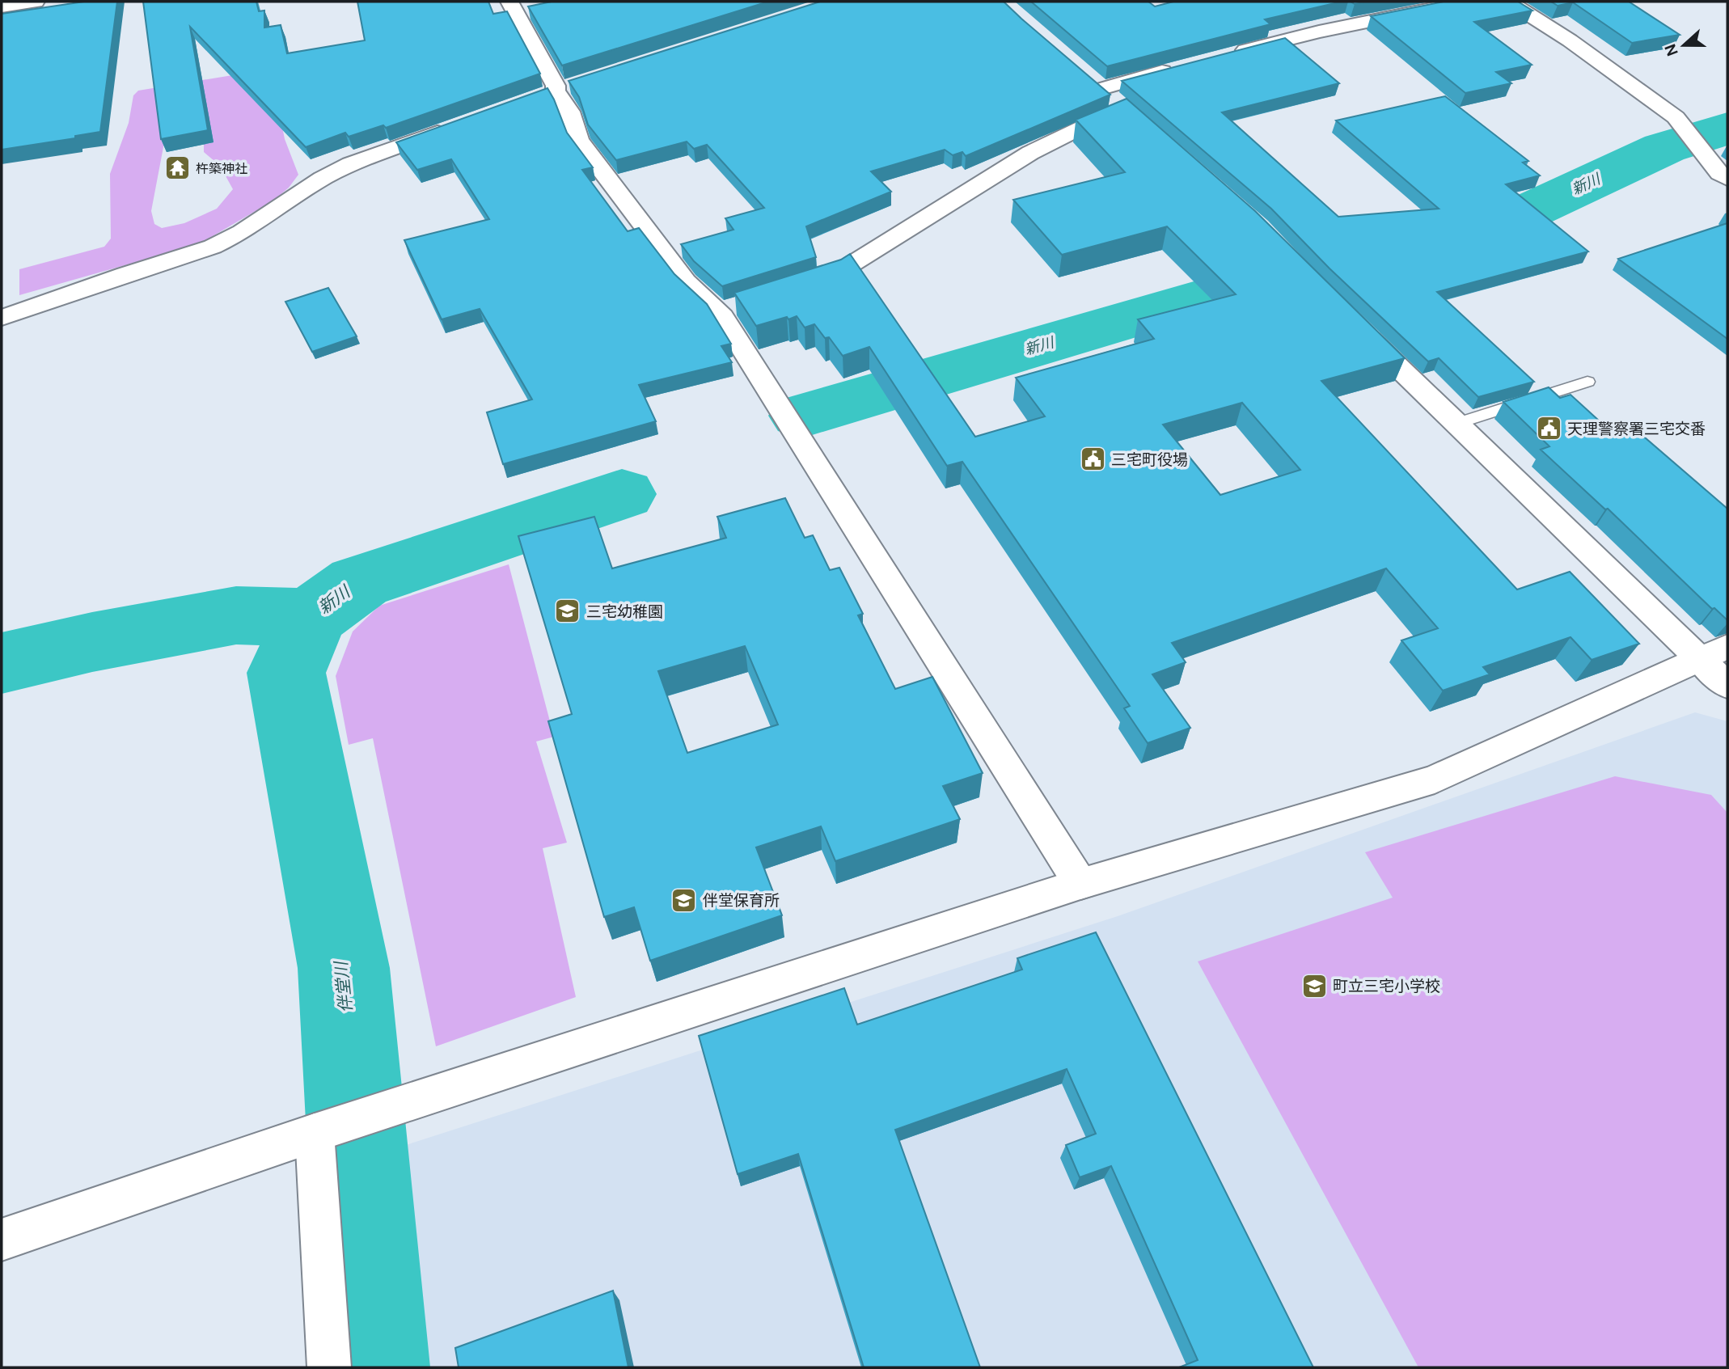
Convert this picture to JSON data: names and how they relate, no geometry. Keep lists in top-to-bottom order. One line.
{"water":["新川","伴堂川"],"places":{"temple":["杵築神社"],"public building":["天理警察署三宅交番","三宅町役場"],"school or university":["三宅幼稚園","伴堂保育所","町立三宅小学校"]},"north":"left"}
